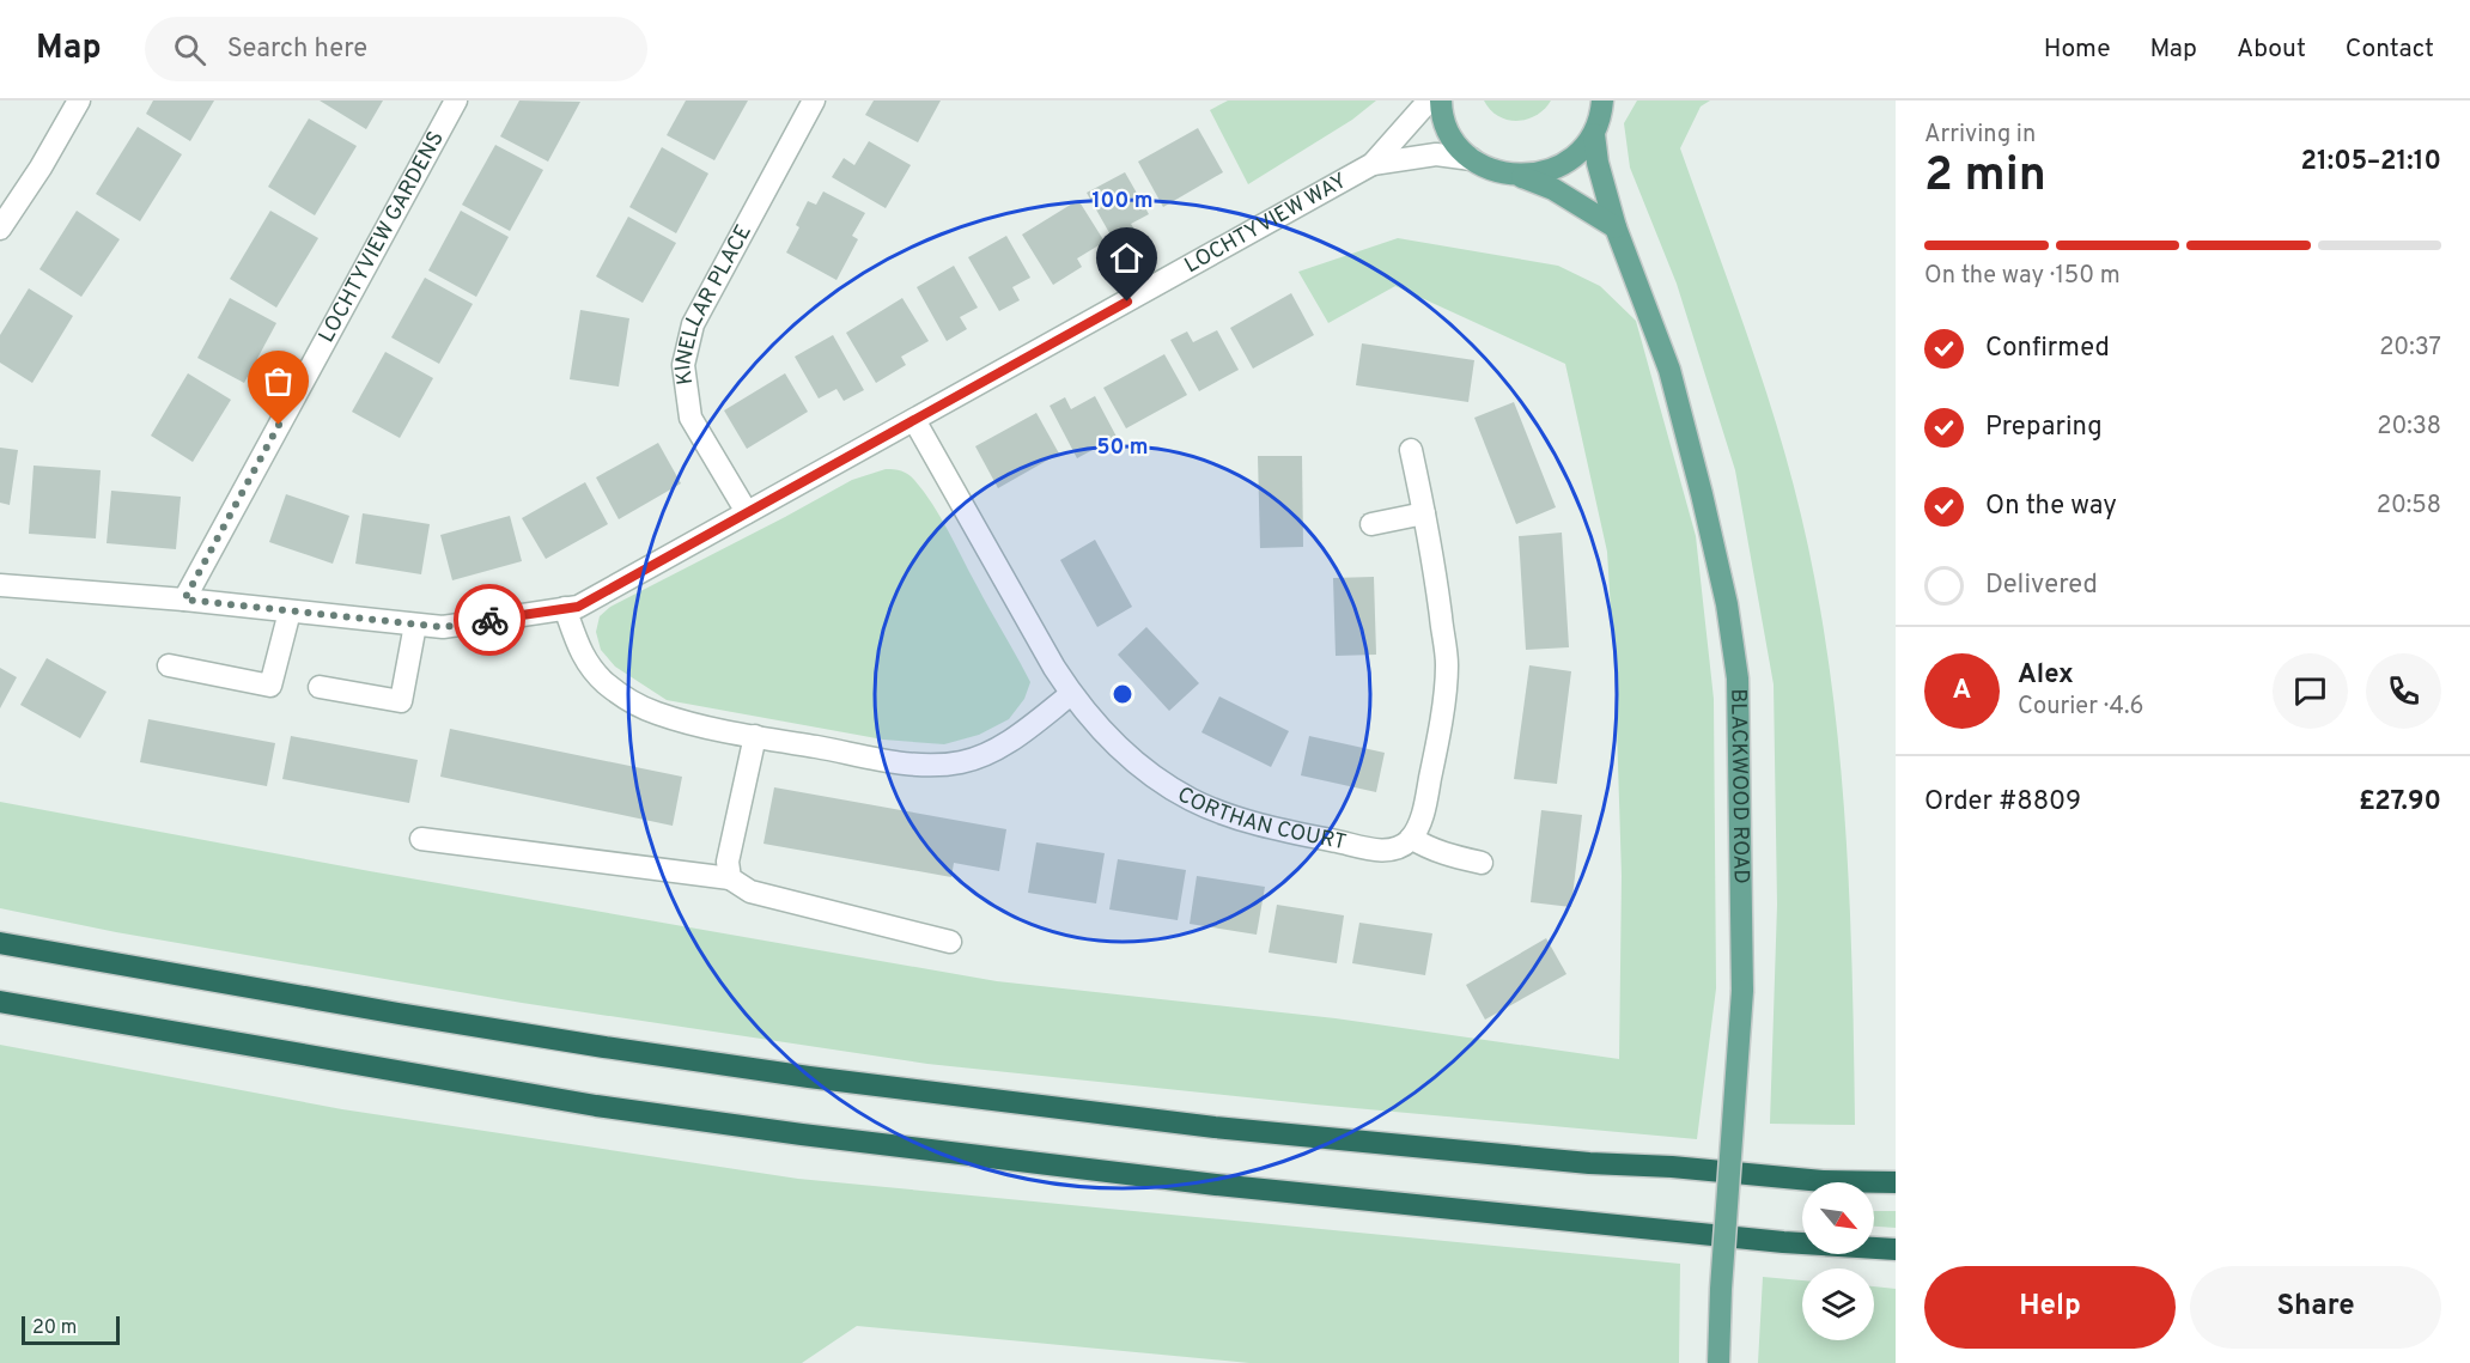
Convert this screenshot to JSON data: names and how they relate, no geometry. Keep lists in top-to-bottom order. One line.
{"streets":{"main road":["BLACKWOOD ROAD"],"street":["LOCHTYVIEW WAY","LOCHTYVIEW GARDENS","KINELLAR PLACE","CORTHAN COURT"]},"crossings":[["LOCHTYVIEW WAY","LOCHTYVIEW GARDENS"],["LOCHTYVIEW WAY","KINELLAR PLACE"],["LOCHTYVIEW WAY","CORTHAN COURT"]],"scale_bar":"20 m","north":"bottom right","page":{"header":"Map","search":"Search here","nav":["Home","Map","About","Contact"],"heading":["2 min","Arriving in","21:05–21:10"],"panel":["Alex","Courier · 4.6","Order #8809","£27.90"],"bar":"On the way · 150 m","list":[["Confirmed","20:37"],["Preparing","20:38"],["On the way","20:58"],"Delivered"],"round":"A","buttons":["Help","Share"],"scale":"20 m"},"rings":["100 m","50 m"]}
